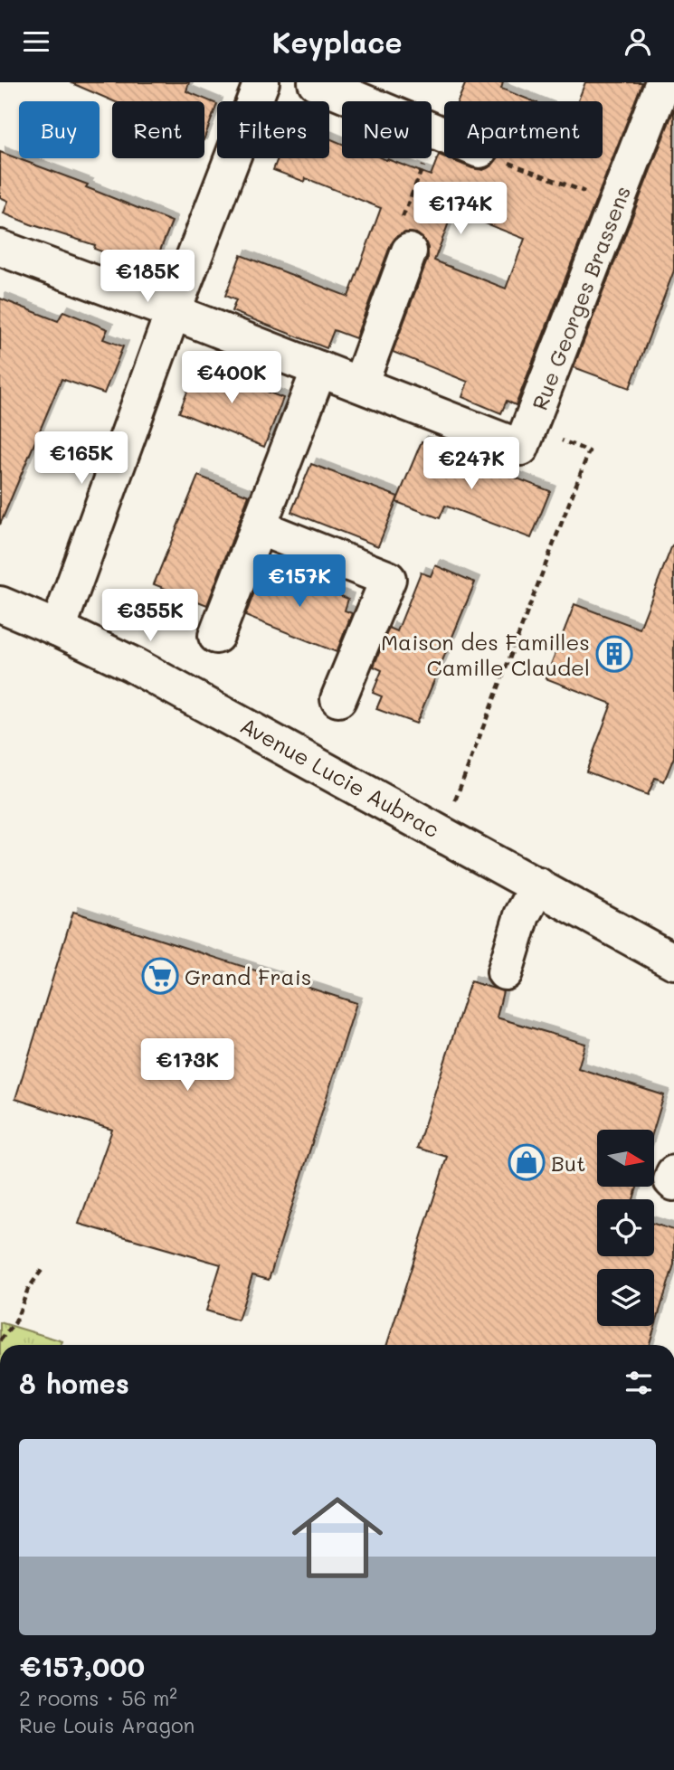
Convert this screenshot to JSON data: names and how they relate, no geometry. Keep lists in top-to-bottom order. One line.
{"streets":{"street":["Rue Georges Brassens","Avenue Lucie Aubrac"]},"places":{"building":["Maison des Familles Camille Claudel"],"supermarket":["Grand Frais"],"shop":["But"]},"north":"right","page":{"header":"Keyplace","chip":["Buy","Rent","Filters","New","Apartment"],"price":["€174K","€185K","€400K","€165K","€247K","€157K","€355K","€173K"],"heading":"8 homes","list":[{"name":"€157,000","note":"2 rooms · 56 m² · Rue Louis Aragon"}]}}
